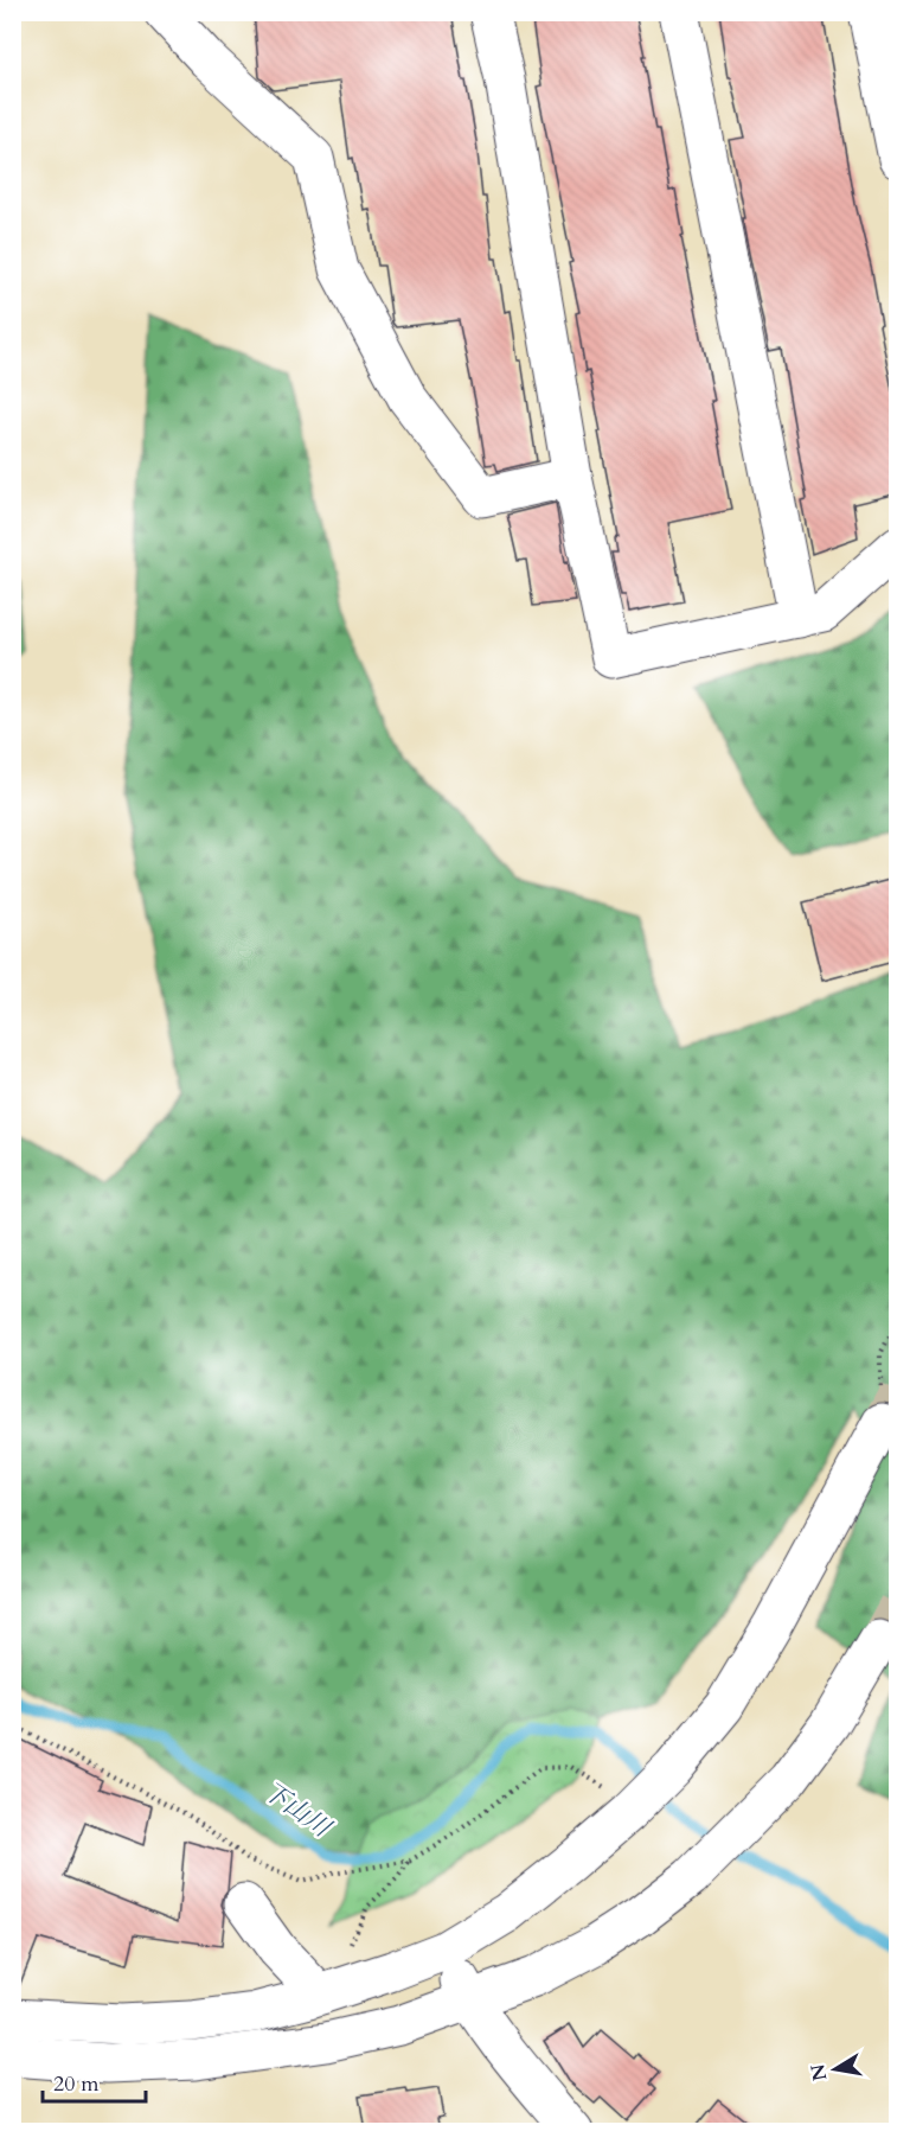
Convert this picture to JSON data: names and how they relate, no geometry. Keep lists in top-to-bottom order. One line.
{"water":["下山川"],"scale_bar":"20 m","north":"left"}
